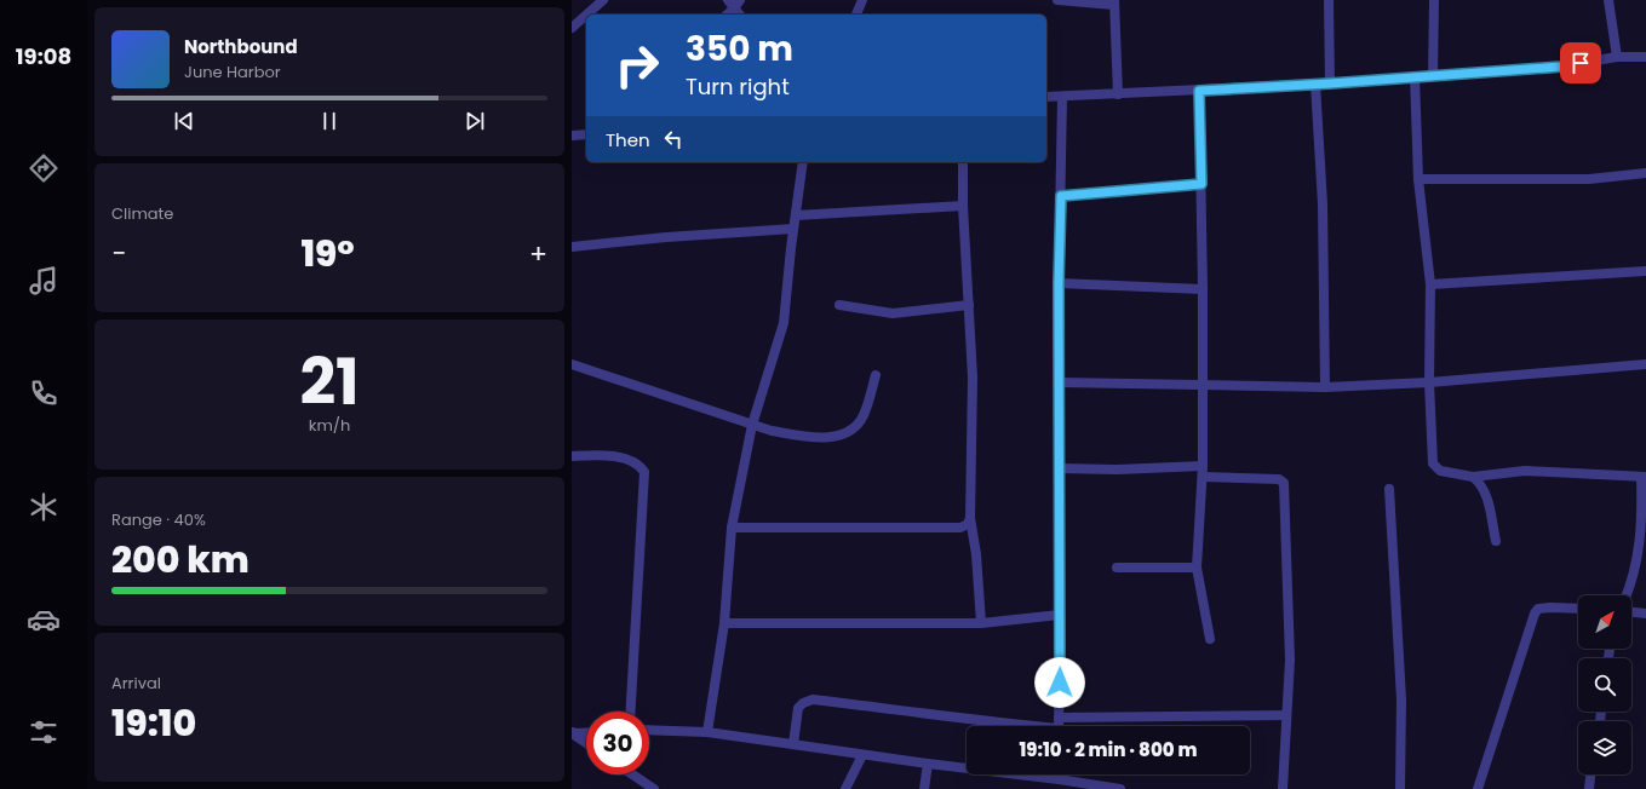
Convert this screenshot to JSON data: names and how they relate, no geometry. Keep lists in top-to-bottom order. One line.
{"north":"top right","page":{"tabs":"19:08","turn":["350 m","Turn right"],"song":["Northbound","June Harbor"],"then":"Then","tile":["Climate",["21","km/h"],["Range · 40%","200 km"],["Arrival","19:10"]],"heat":["−","19°","+"],"limit":"30","trip":"19:10 · 2 min · 800 m"}}
